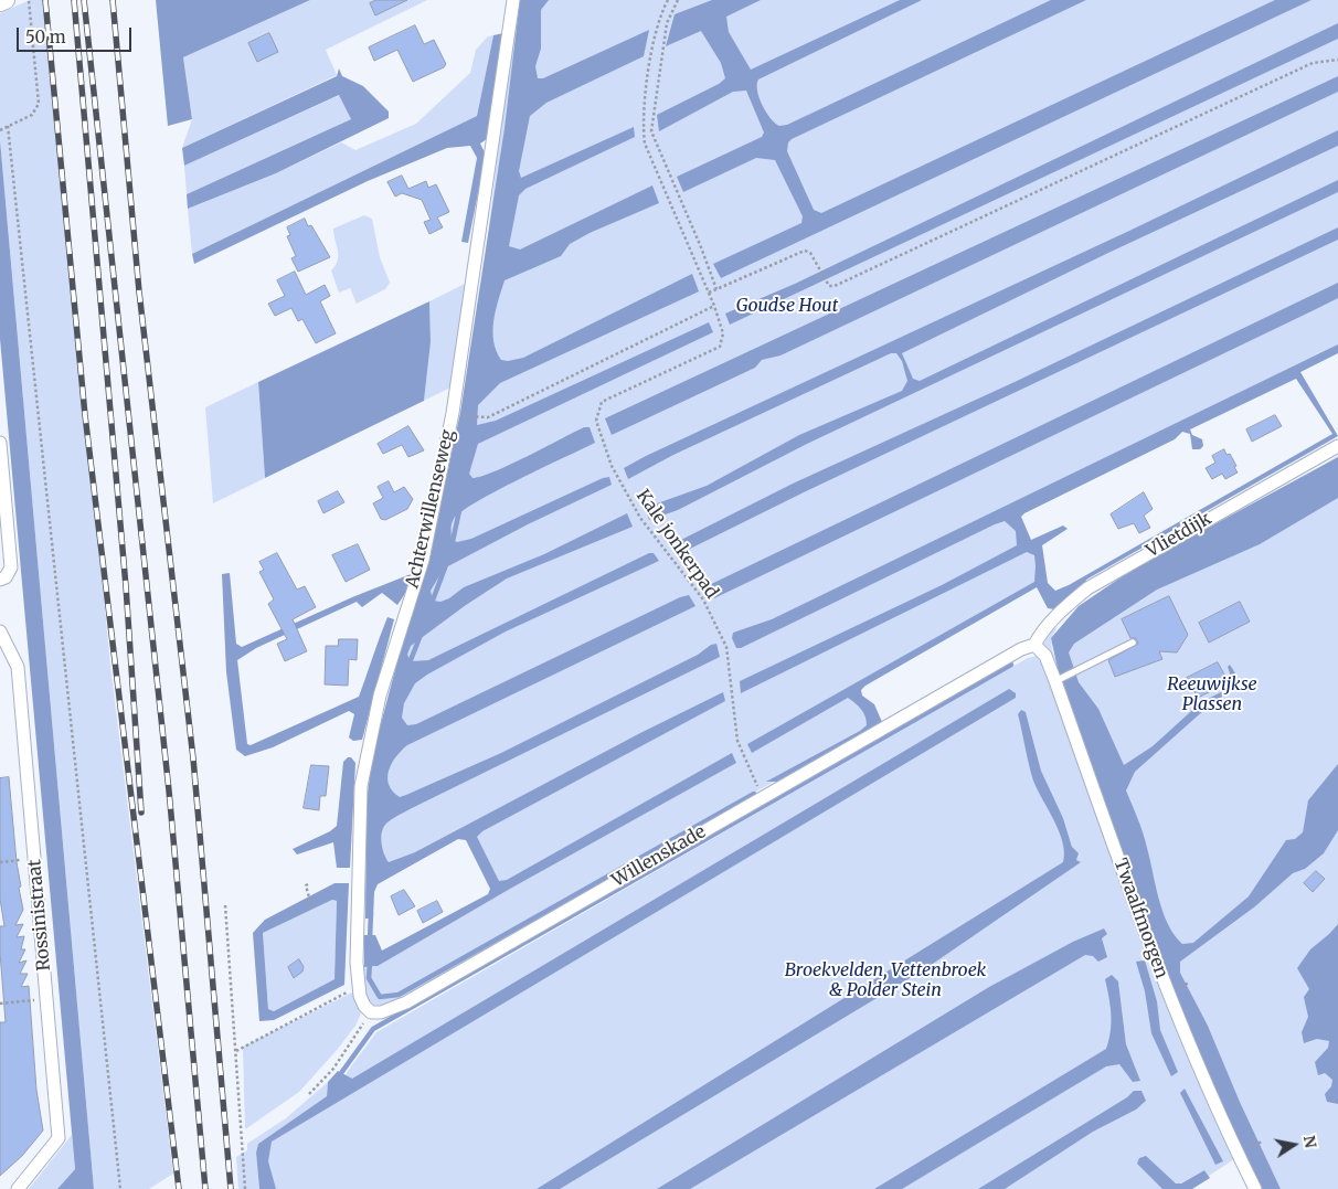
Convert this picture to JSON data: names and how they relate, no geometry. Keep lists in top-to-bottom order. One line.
{"streets":{"street":["Achterwillenseweg","Vlietdijk","Willenskade","Rossinistraat","Twaalfmorgen"],"path":["Kale jonkerpad"]},"crossings":[["Achterwillenseweg","Willenskade"],["Vlietdijk","Willenskade"],["Vlietdijk","Twaalfmorgen"],["Kale jonkerpad","Willenskade"],["Willenskade","Twaalfmorgen"]],"parks":["Goudse Hout","Reeuwijkse Plassen","Broekvelden, Vettenbroek & Polder Stein"],"scale_bar":"50 m","north":"right"}
